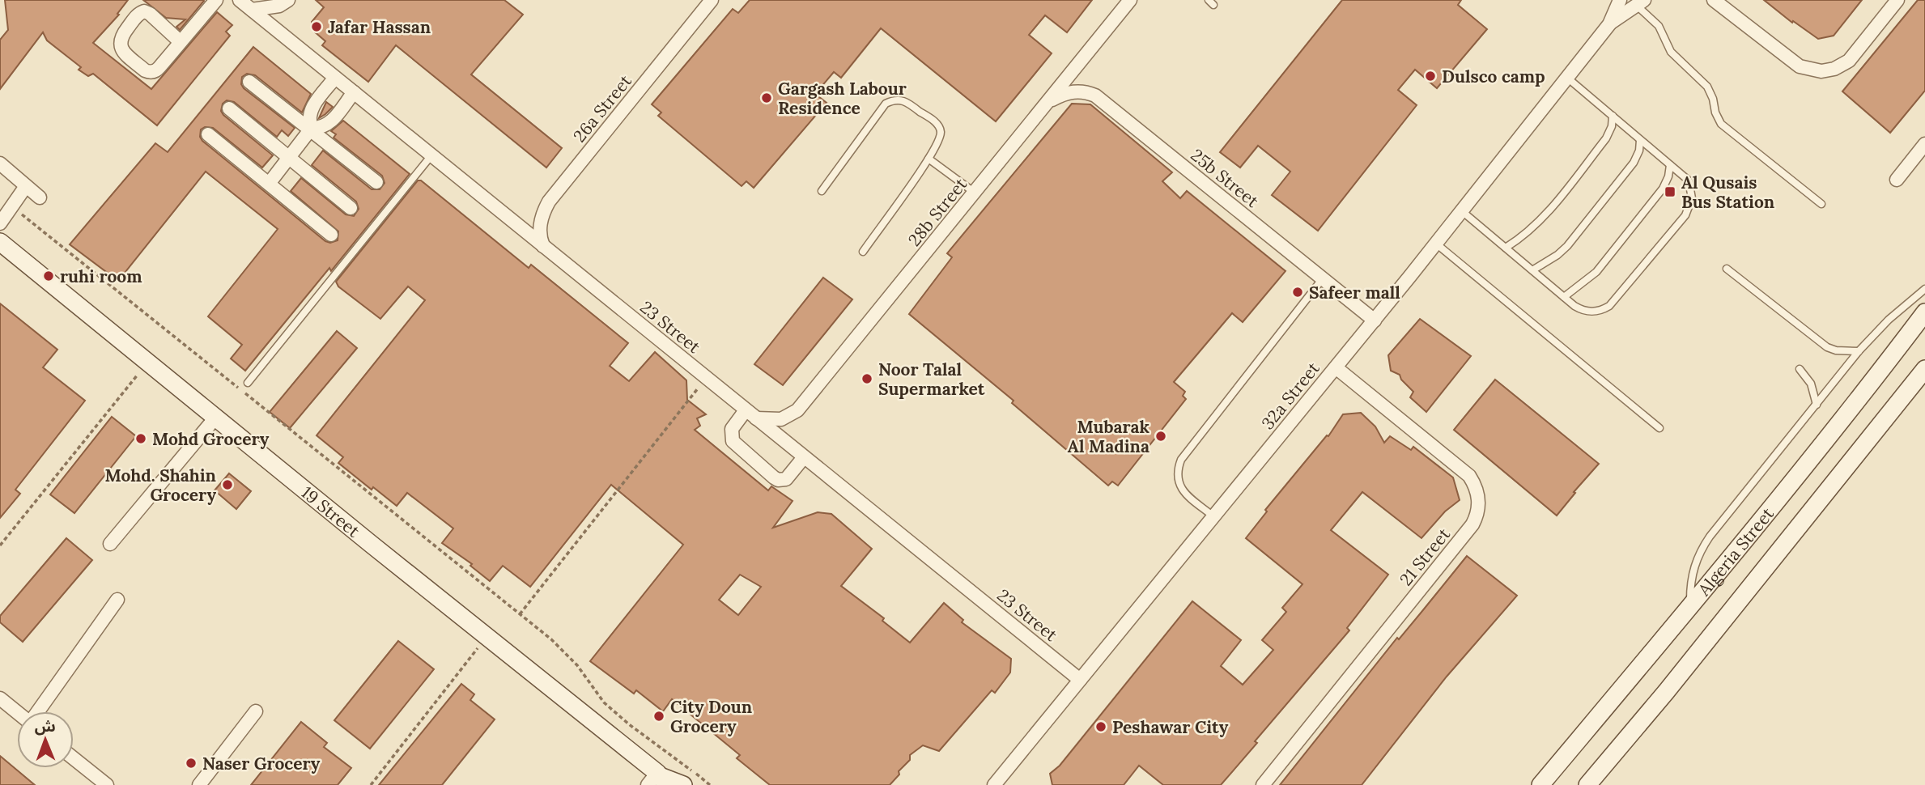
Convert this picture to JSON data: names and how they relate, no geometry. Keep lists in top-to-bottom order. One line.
{"streets":{"main road":["19 Street","Algeria Street"],"street":["26a Street","25b Street","28b Street","23 Street","32a Street","21 Street"]},"crossings":[["26a Street","23 Street"],["25b Street","28b Street"],["25b Street","32a Street"],["28b Street","23 Street"],["23 Street","32a Street"],["32a Street","21 Street"]],"places":{"other":["Jafar Hassan","Dulsco camp","Gargash Labour Residence","ruhi room","Safeer mall","Noor Talal Supermarket","Mubarak Al Madina","Mohd Grocery","Mohd. Shahin Grocery","City Doun Grocery","Peshawar City","Naser Grocery"],"transit":["Al Qusais Bus Station"]},"north":"top"}
